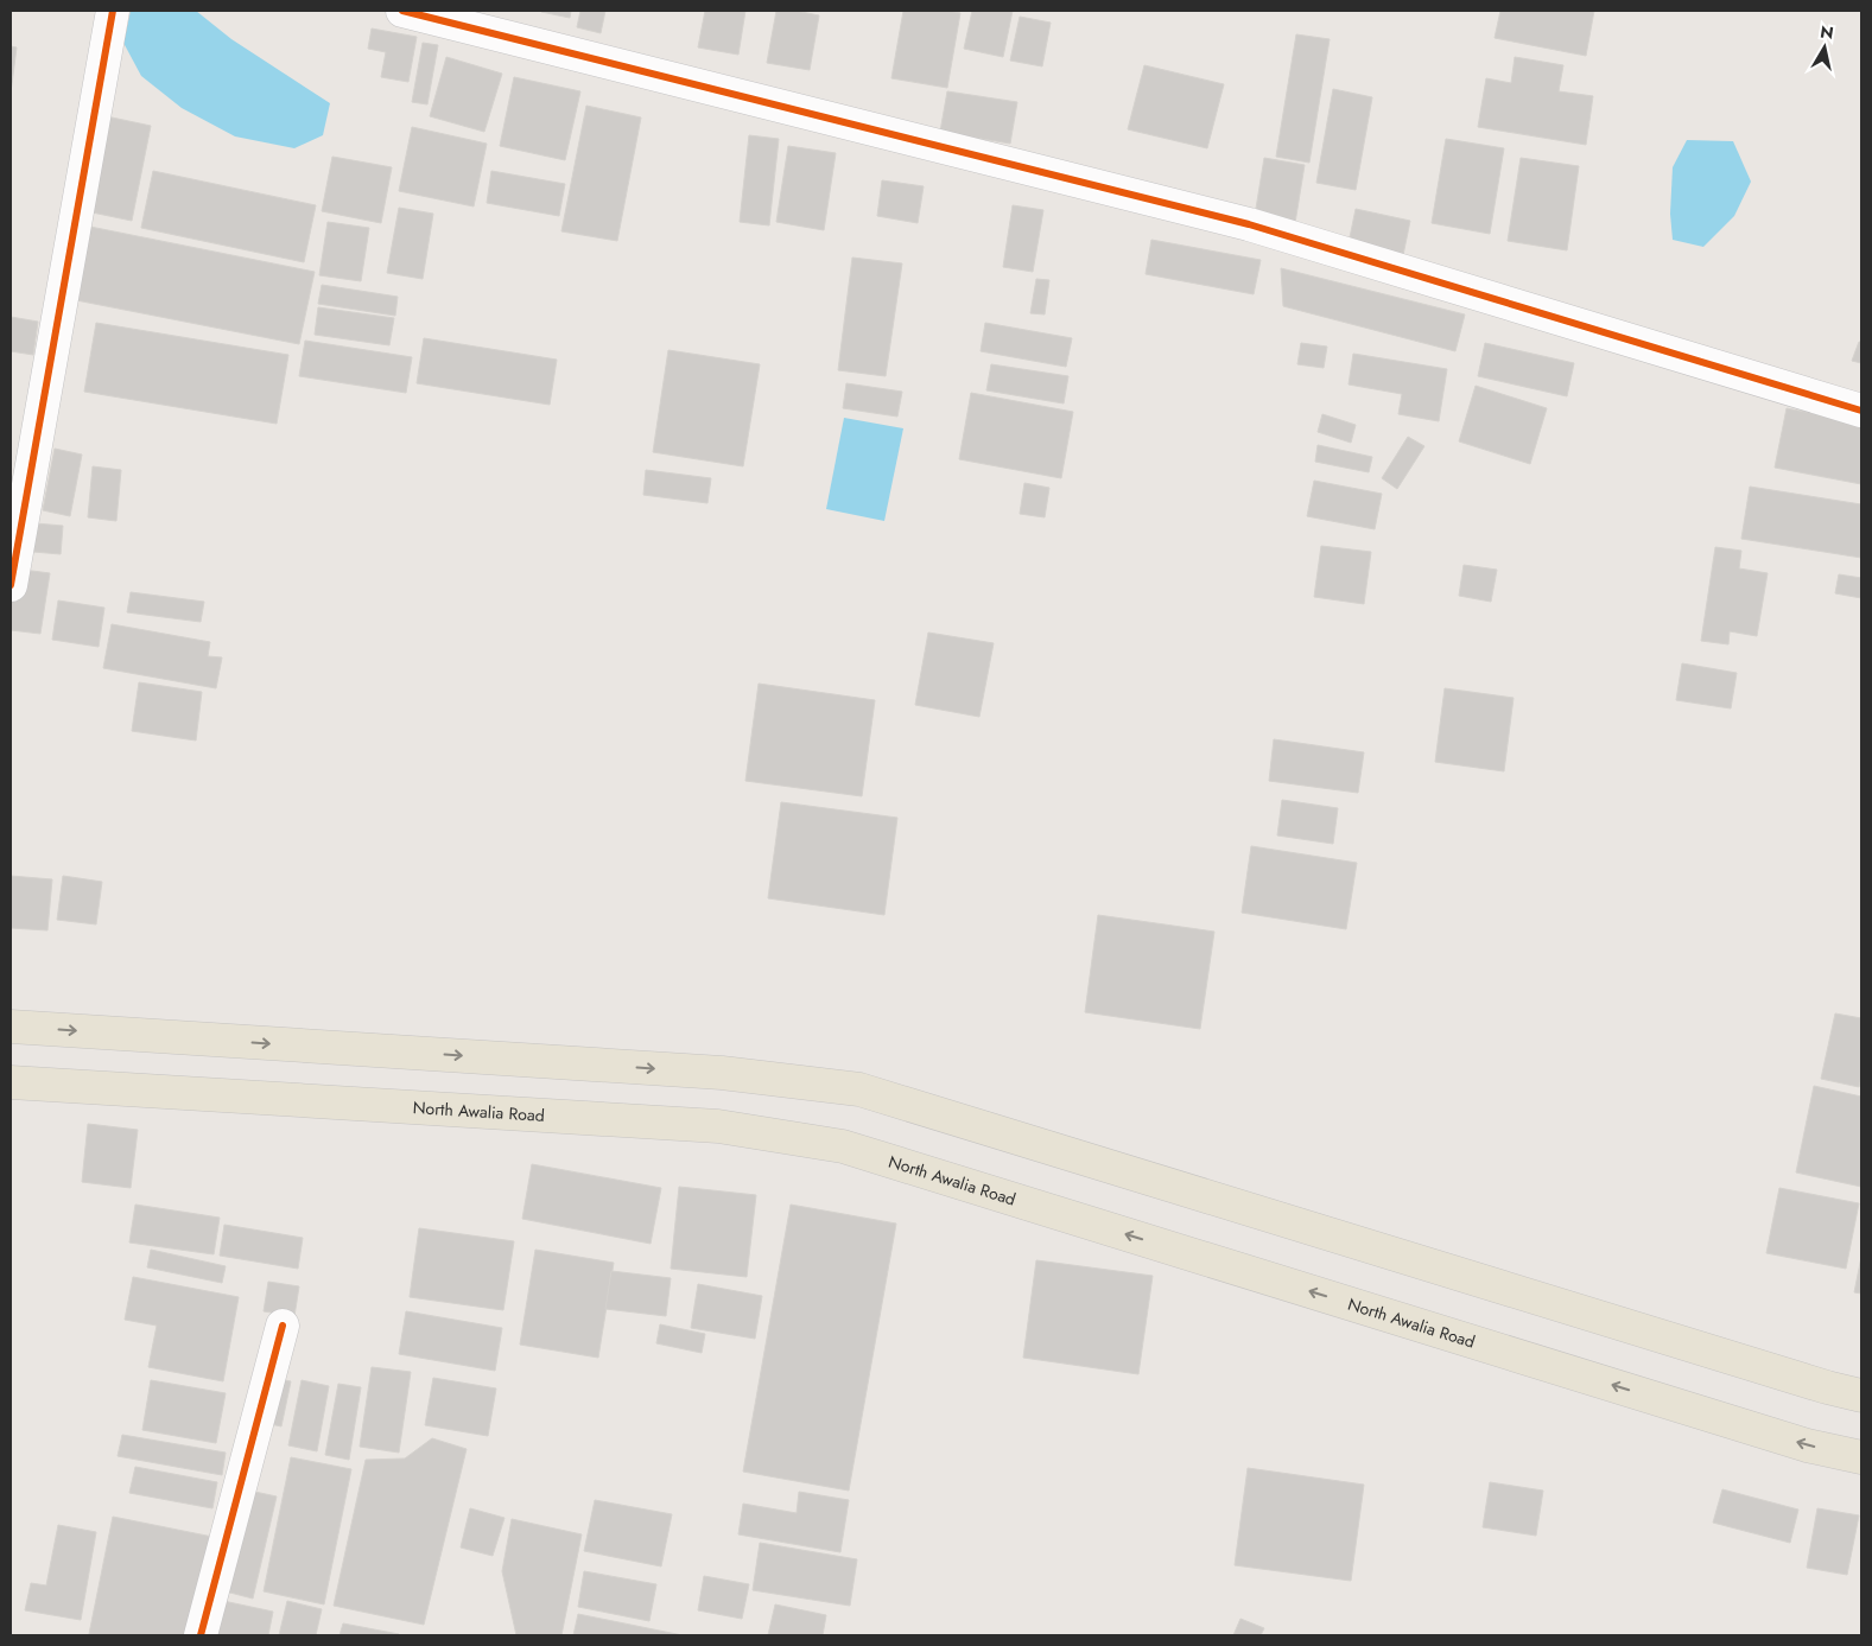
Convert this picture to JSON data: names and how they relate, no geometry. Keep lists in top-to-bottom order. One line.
{"streets":{"main road":["North Awalia Road"]},"north":"top"}
